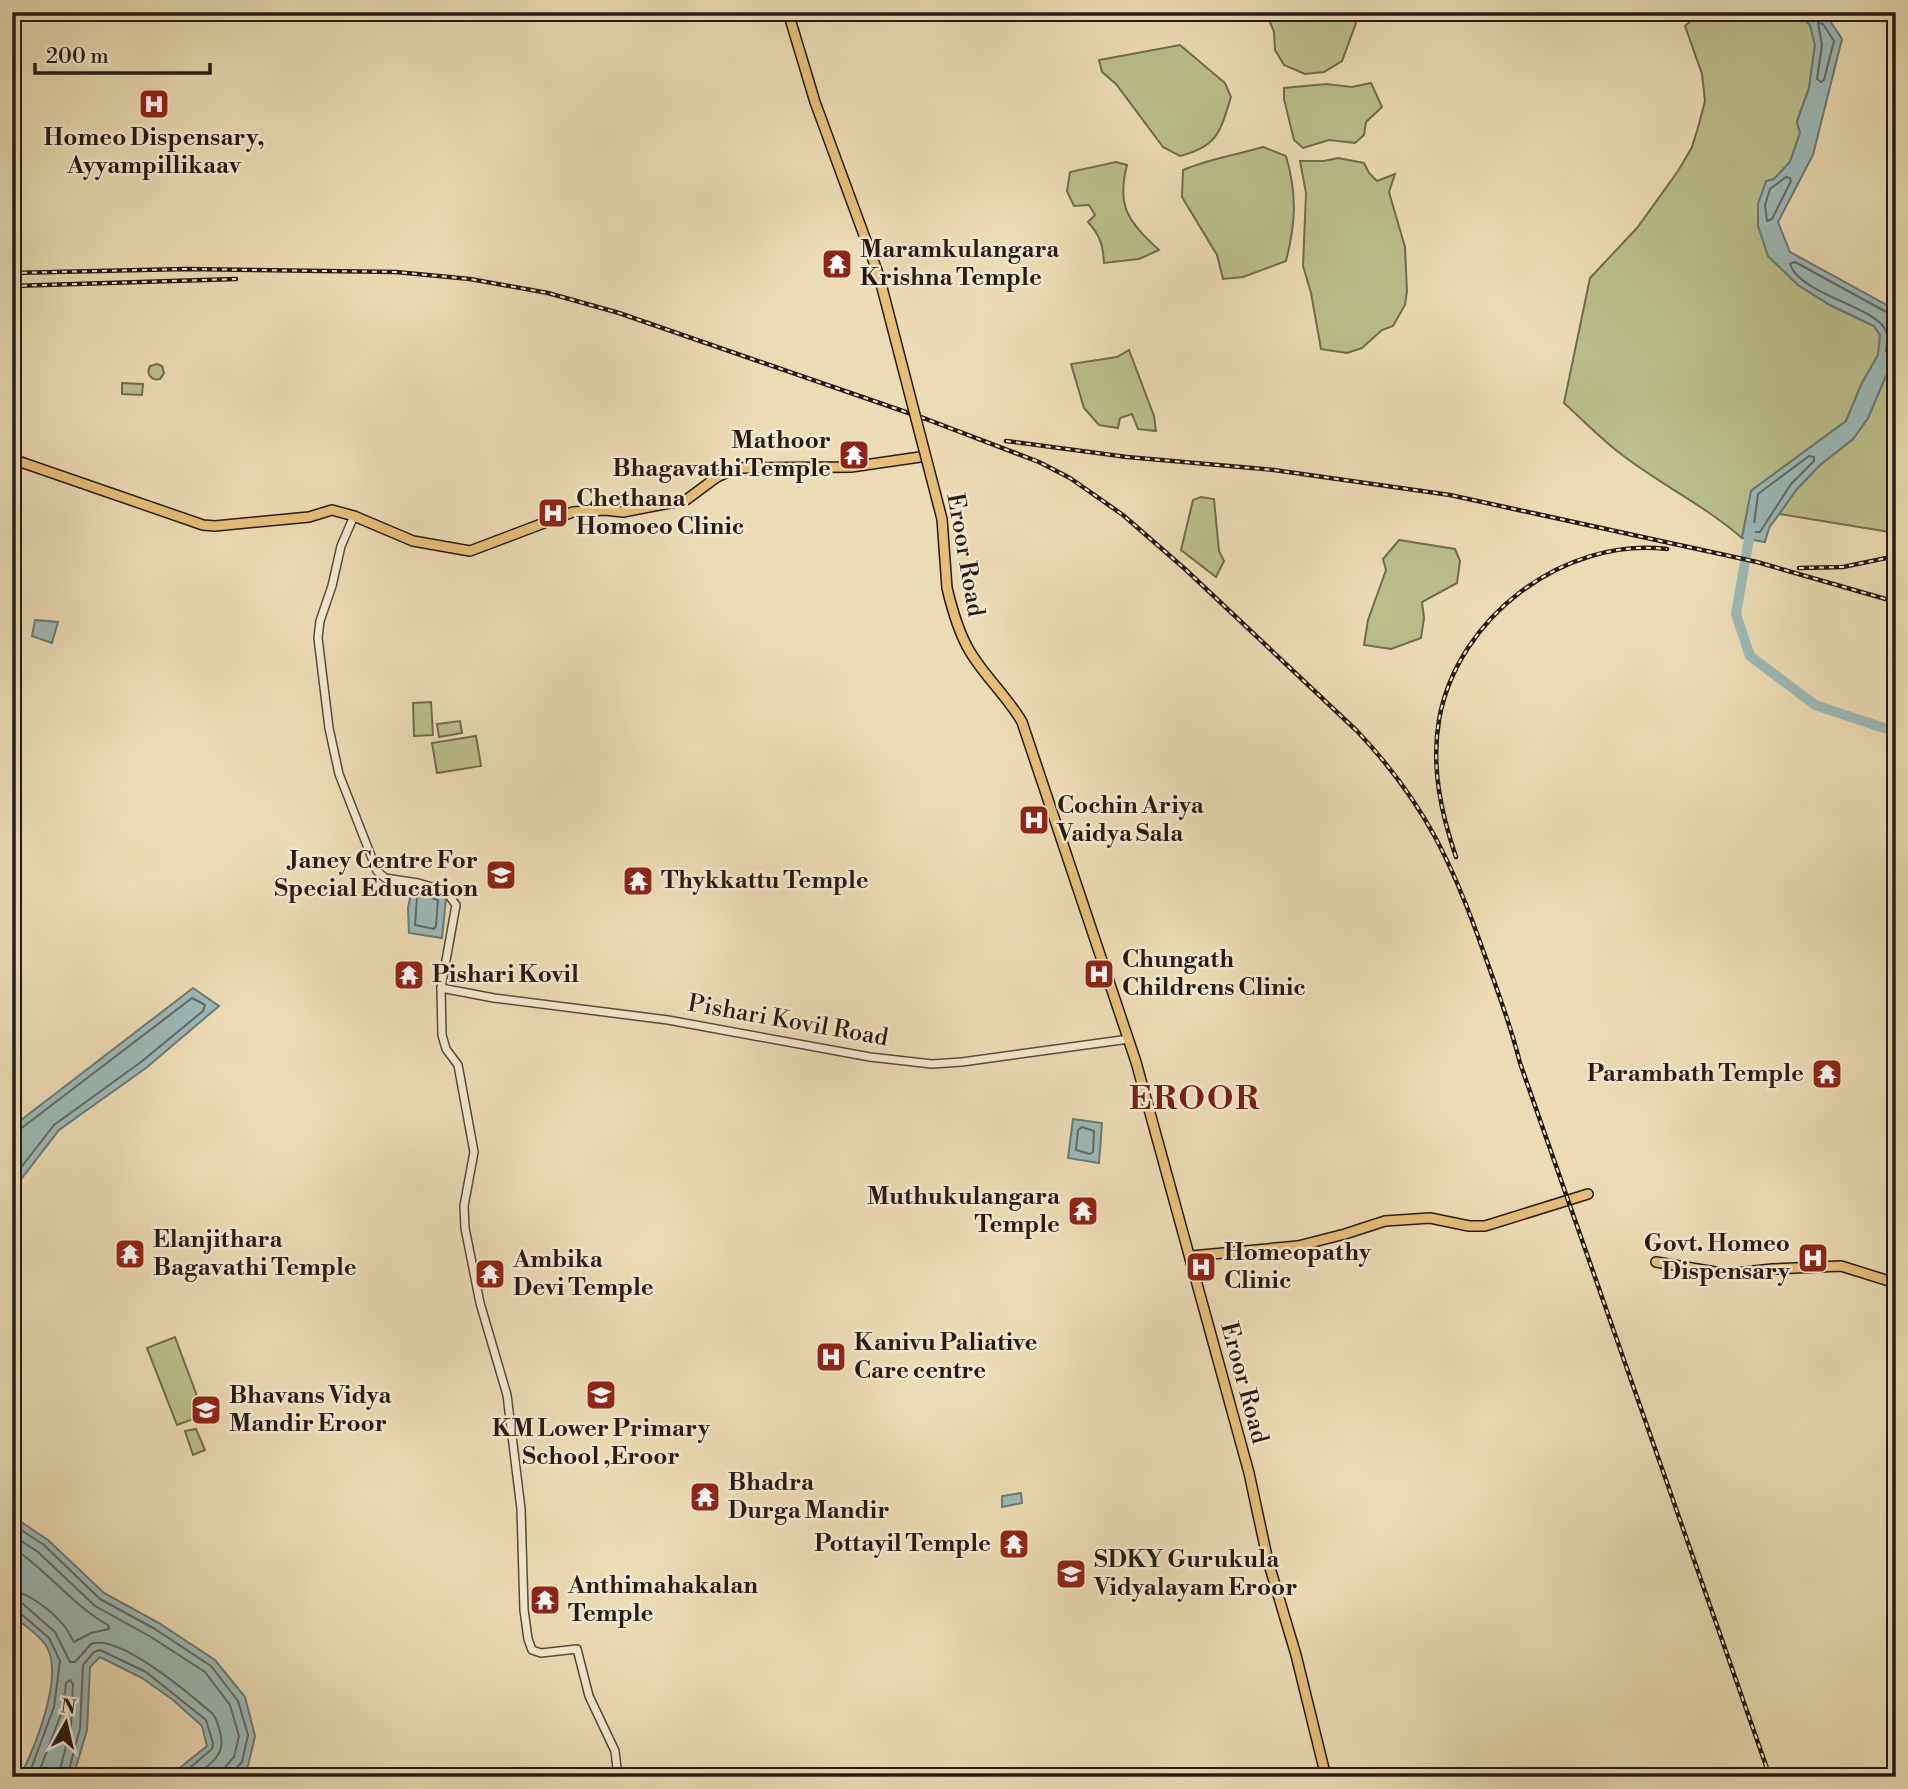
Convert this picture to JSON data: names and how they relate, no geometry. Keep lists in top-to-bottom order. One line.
{"streets":{"main road":["Eroor Road"],"street":["Pishari Kovil Road"]},"crossings":[["Eroor Road","Pishari Kovil Road"]],"districts":["EROOR"],"places":{"hospital":["Homeo Dispensary, Ayyampillikaav","Chethana Homoeo Clinic","Cochin Ariya Vaidya Sala","Chungath Childrens Clinic","Govt. Homeo Dispensary","Homeopathy Clinic","Kanivu Paliative Care centre"],"temple":["Maramkulangara Krishna Temple","Mathoor Bhagavathi Temple","Thykkattu Temple","Pishari Kovil","Parambath Temple","Muthukulangara Temple","Elanjithara Bagavathi Temple","Ambika Devi Temple","Bhadra Durga Mandir","Pottayil Temple","Anthimahakalan Temple"],"school or university":["Janey Centre For Special Education","KM Lower Primary School ,Eroor","Bhavans Vidya Mandir Eroor","SDKY Gurukula Vidyalayam Eroor"]},"scale_bar":"200 m","north":"top"}
